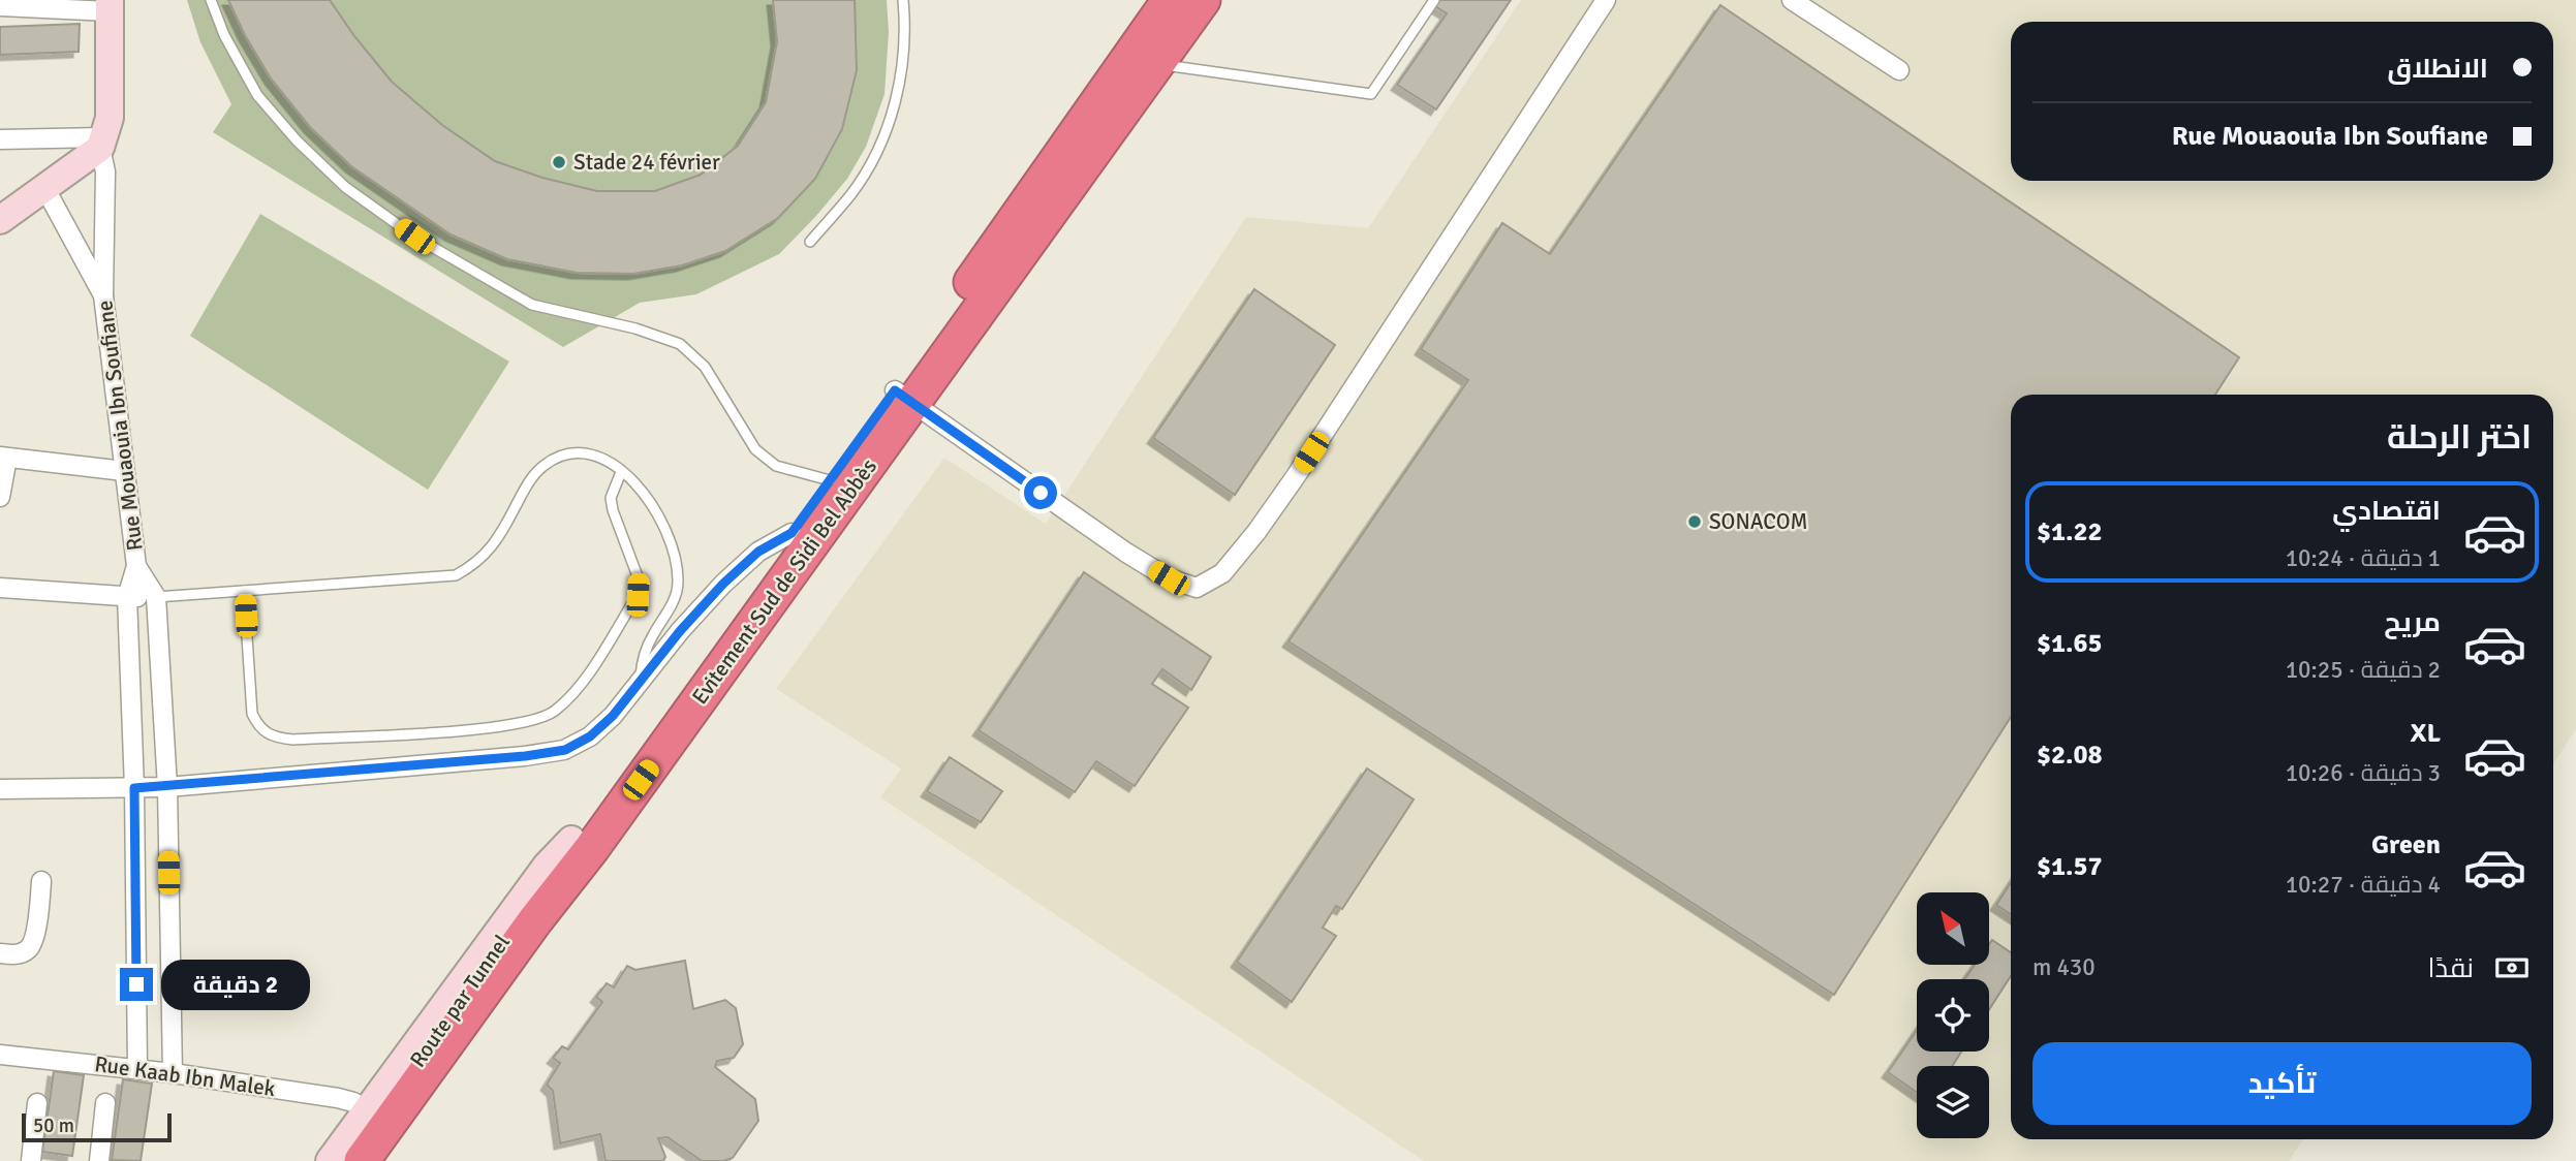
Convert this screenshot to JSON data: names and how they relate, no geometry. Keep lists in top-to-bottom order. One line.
{"streets":{"highway":["Evitement Sud de Sidi Bel Abbès","Route par Tunnel"],"main road":["Rue Mouaouia Ibn Soufiane"],"street":["Rue Kaab Ibn Malek"]},"crossings":[["Rue Mouaouia Ibn Soufiane","Rue Kaab Ibn Malek"],["Evitement Sud de Sidi Bel Abbès","Route par Tunnel"]],"places":["Stade 24 février","SONACOM"],"scale_bar":"50 m","north":"top left","page":{"banner":["الانطلاق","Rue Mouaouia Ibn Soufiane"],"heading":"اختر الرحلة","list":[{"name":"اقتصادي","note":"1 دقيقة · 10:24","value":"$1.22"},{"name":"مريح","note":"2 دقيقة · 10:25","value":"$1.65"},{"name":"XL","note":"3 دقيقة · 10:26","value":"$2.08"},{"name":"Green","note":"4 دقيقة · 10:27","value":"$1.57"}],"pay":["نقدًا","430 m"],"bubble":"2 دقيقة","buttons":"تأكيد","scale":"50 m"}}
